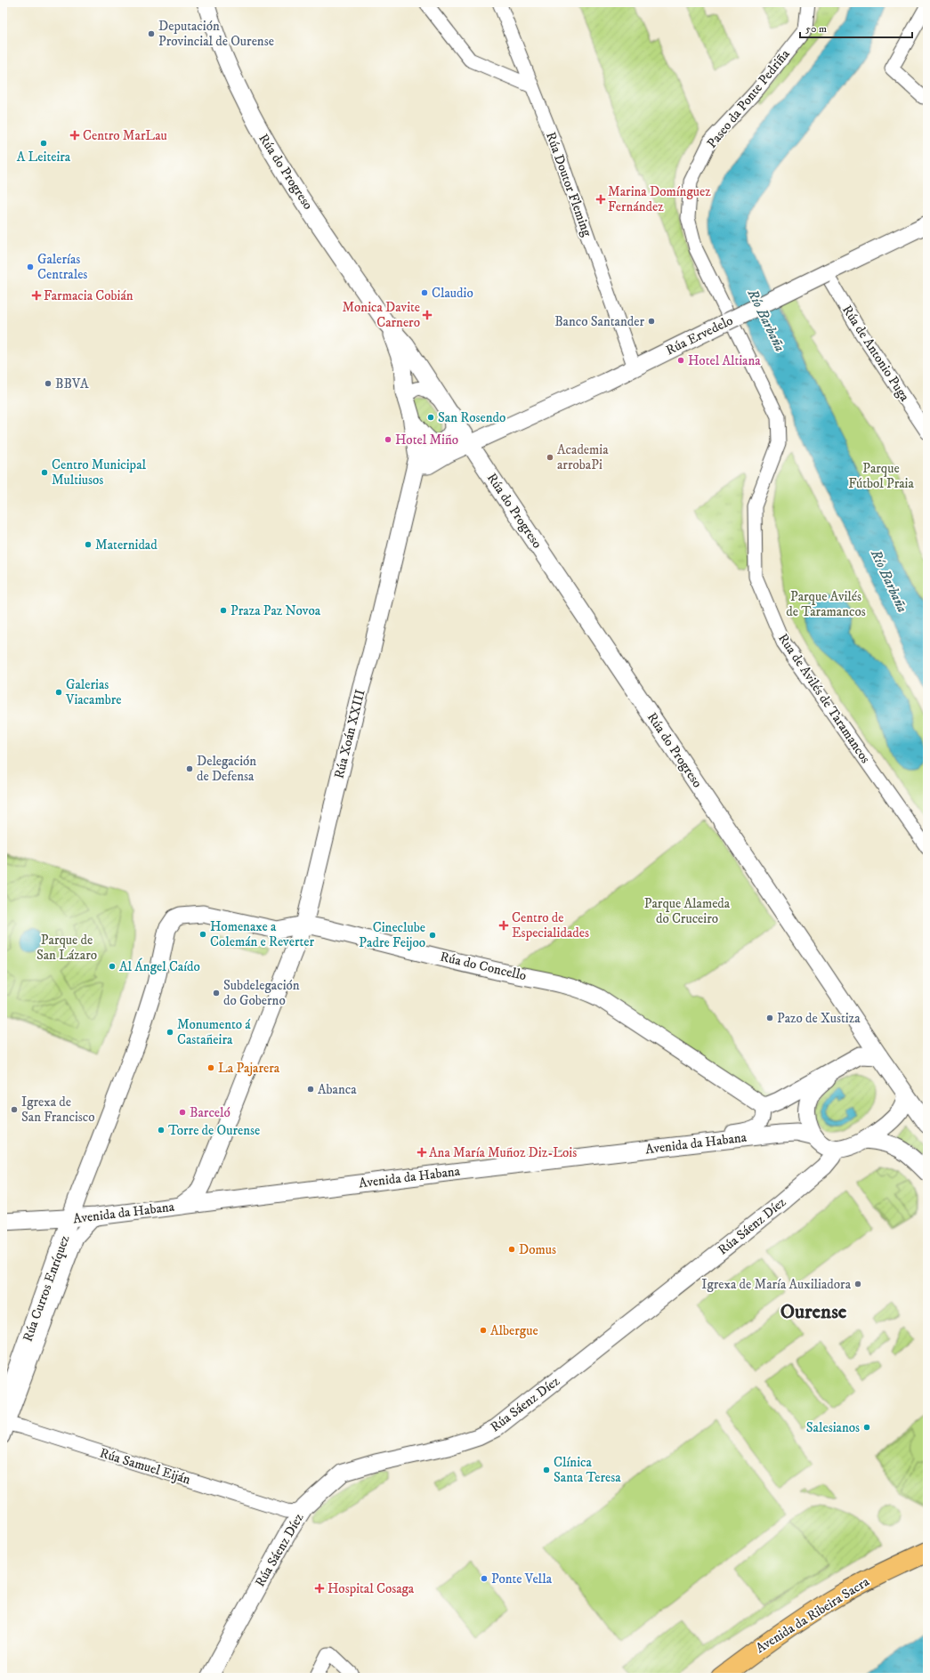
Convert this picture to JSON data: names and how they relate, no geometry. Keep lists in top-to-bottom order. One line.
{"streets":{"highway":["Avenida da Ribeira Sacra"],"street":["Paseo da Ponte Pedriña","Rúa do Progreso","Rúa Doutor Fleming","Rúa Ervedelo","Rúa de Antonio Puga","Rua de Avilés de Taramancos","Rúa Xoán XXIII","Rúa do Concello","Avenida da Habana","Rúa Sáenz Díez","Rúa Curros Enríquez","Rúa Samuel Eiján"]},"crossings":[["Paseo da Ponte Pedriña","Rua de Avilés de Taramancos"],["Rúa do Progreso","Rúa Ervedelo"],["Rúa do Progreso","Rúa Xoán XXIII"],["Rúa do Progreso","Avenida da Habana"],["Rúa do Progreso","Rúa Sáenz Díez"],["Rúa Doutor Fleming","Rúa Ervedelo"],["Rúa Ervedelo","Rúa de Antonio Puga"],["Rúa Xoán XXIII","Rúa do Concello"],["Rúa Xoán XXIII","Avenida da Habana"],["Rúa do Concello","Rúa Curros Enríquez"],["Avenida da Habana","Rúa Sáenz Díez"],["Avenida da Habana","Rúa Curros Enríquez"],["Rúa Sáenz Díez","Rúa Samuel Eiján"]],"districts":["Ourense"],"water":["Río Barbaña"],"parks":["Parque Fútbol Praia","Parque Avilés de Taramancos","Parque Alameda do Cruceiro","Parque de San Lázaro"],"places":{"other":["Deputación Provincial de Ourense","A Leiteira","Galerías Centrales","Claudio","Banco Santander","Hotel Altiana","BBVA","San Rosendo","Hotel Miño","Academia arrobaPi","Centro Municipal Multiusos","Maternidad","Praza Paz Novoa","Galerias Viacambre","Delegación de Defensa","Homenaxe a Colemán e Reverter","Cineclube Padre Feijoo","Al Ángel Caído","Subdelegación do Goberno","Pazo de Xustiza","Monumento á Castañeira","La Pajarera","Abanca","Igrexa de San Francisco","Barceló","Torre de Ourense","Domus","Igrexa de María Auxiliadora","Albergue","Salesianos","Clínica Santa Teresa","Ponte Vella"],"health":["Centro MarLau","Marina Domínguez Fernández","Farmacia Cobián","Monica Davite Carnero","Centro de Especialidades","Ana María Muñoz Diz-Lois","Hospital Cosaga"]},"scale_bar":"50 m"}
